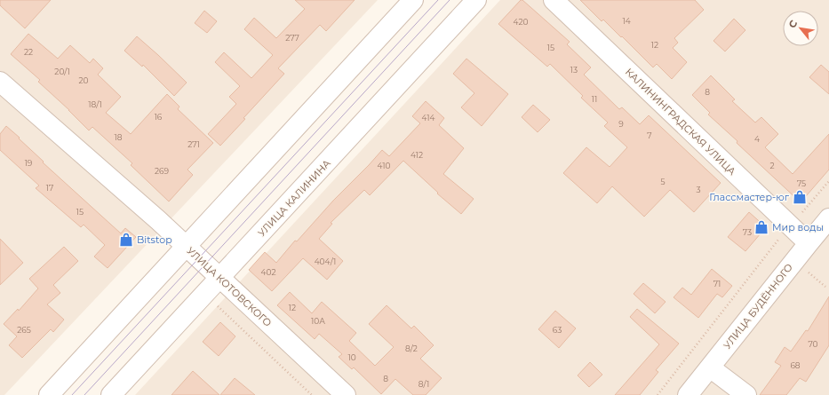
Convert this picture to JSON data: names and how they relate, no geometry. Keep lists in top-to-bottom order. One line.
{"streets":{"street":["КАЛИНИНГРАДСКАЯ УЛИЦА","УЛИЦА КАЛИНИНА","УЛИЦА КОТОВСКОГО","УЛИЦА БУДЁННОГО"]},"crossings":[["КАЛИНИНГРАДСКАЯ УЛИЦА","УЛИЦА БУДЁННОГО"],["УЛИЦА КАЛИНИНА","УЛИЦА КОТОВСКОГО"]],"places":{"shop":["Глассмастер-юг","Мир воды","Bitstop"]},"house_numbers":["14","420","277","12","15","22","13","20/1","20","8","11","18/1","16","414","9","7","18","4","271","412","19","410","2","269","5","75","17","3","15","73","404/1","402","71","12","10А","265","63","70","8/2","10","68","8","8/1"],"north":"top left"}
